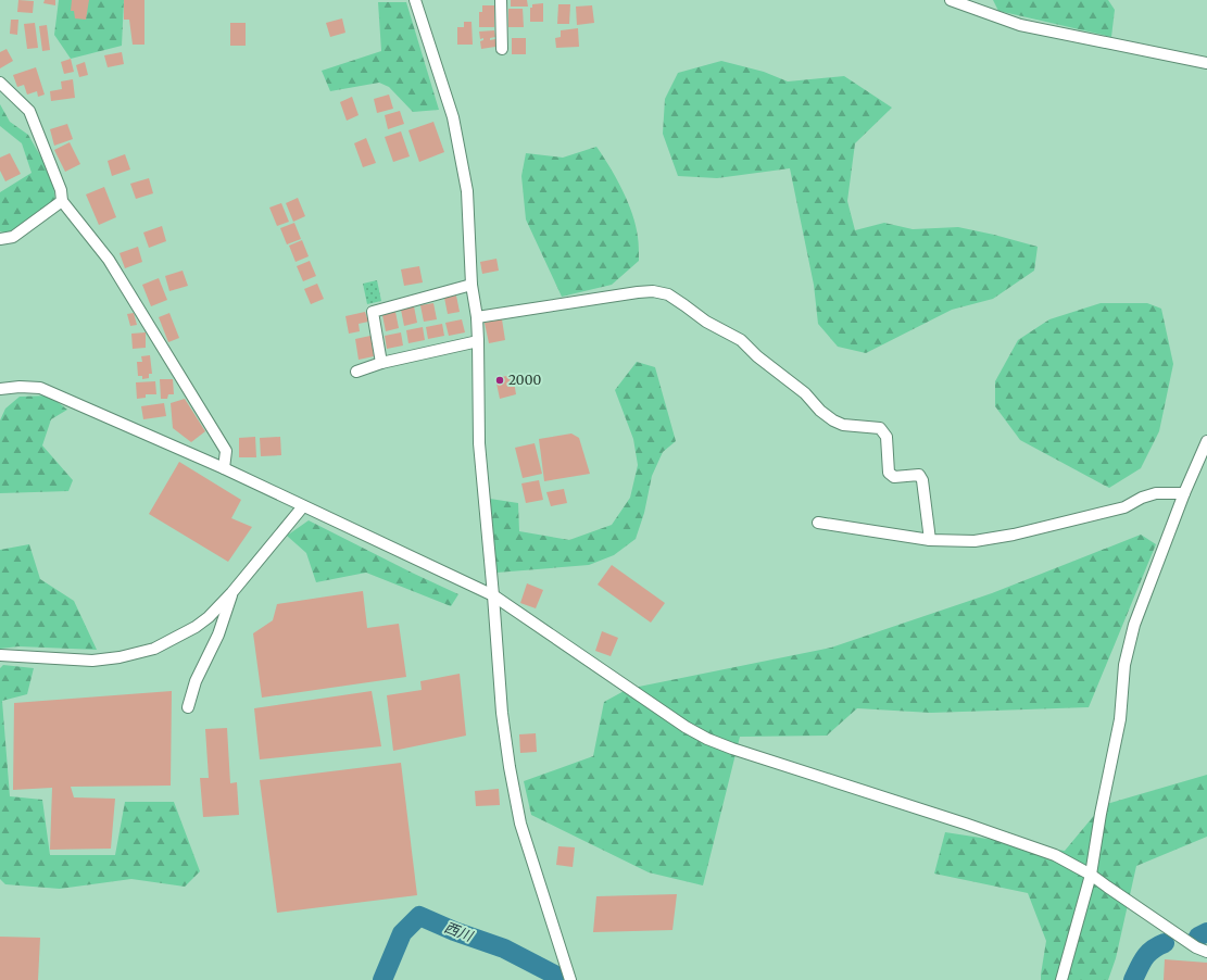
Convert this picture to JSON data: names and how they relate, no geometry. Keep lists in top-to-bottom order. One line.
{"water":["西川"],"places":["2000"]}
